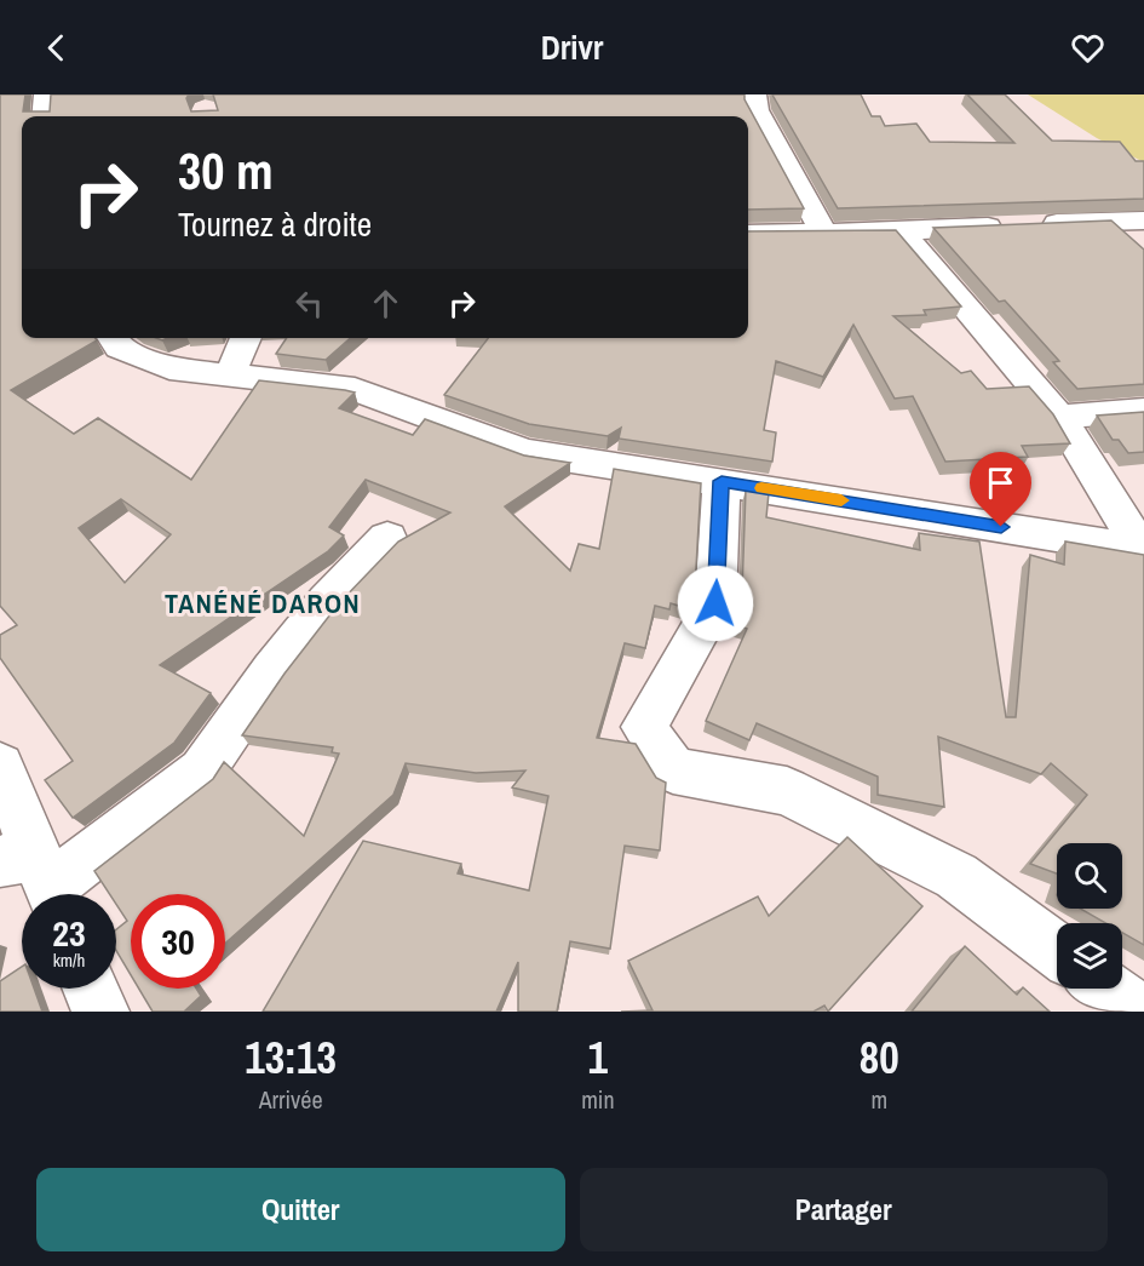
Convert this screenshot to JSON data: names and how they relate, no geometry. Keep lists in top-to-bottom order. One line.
{"districts":["TANÉNÉ DARON"],"page":{"header":"Drivr","turn":["30 m","Tournez à droite"],"speed":"23 km/h","limit":"30","eta":["13:13","Arrivée","1","min","80","m"],"buttons":["Quitter","Partager"]}}
